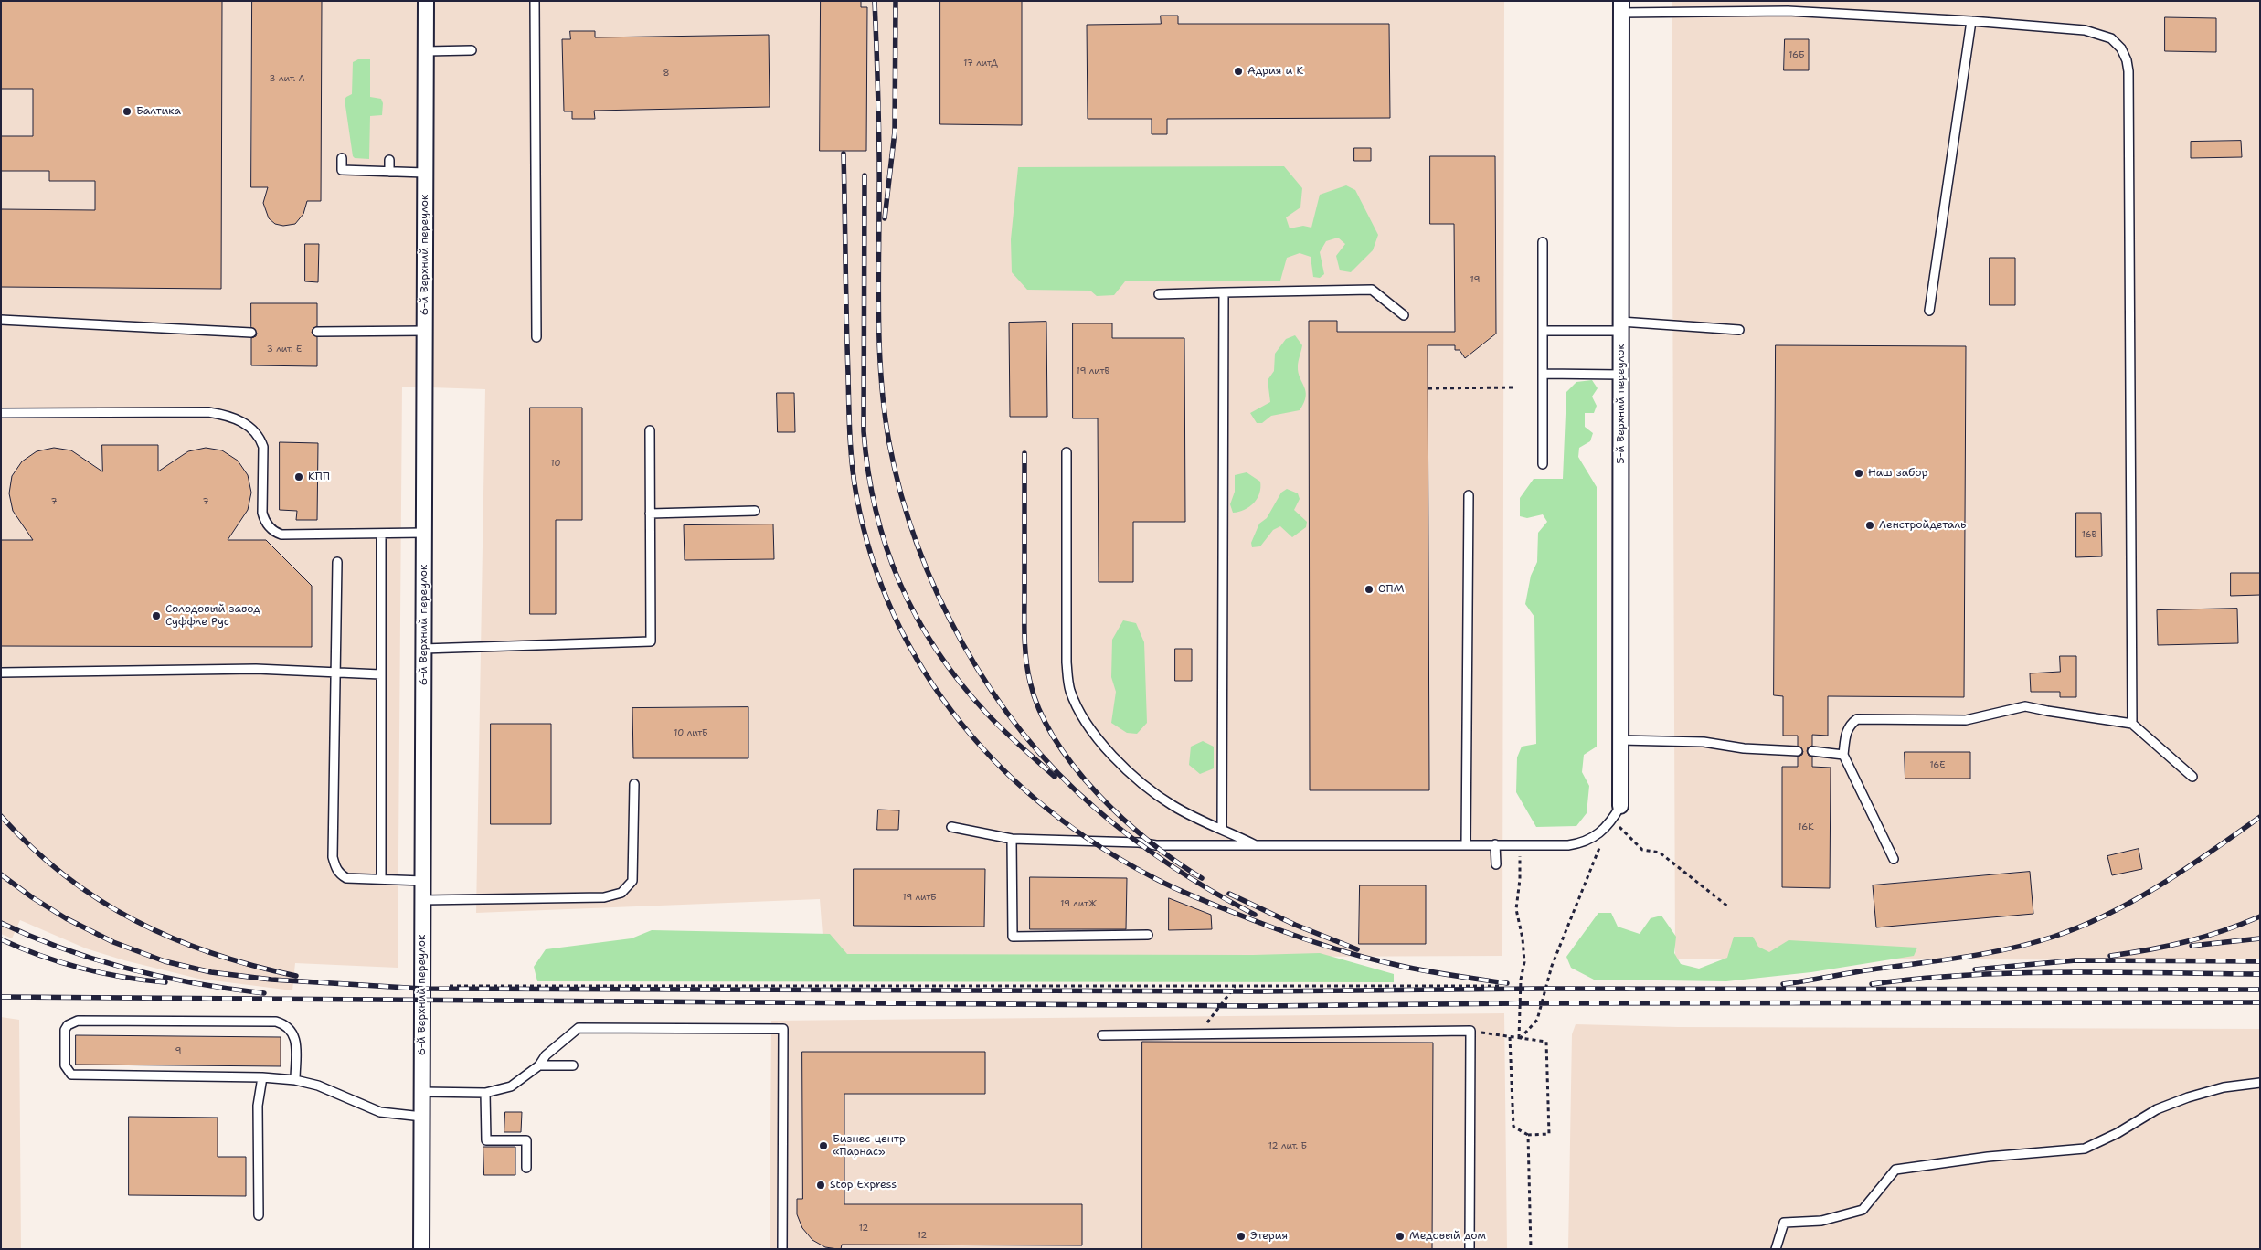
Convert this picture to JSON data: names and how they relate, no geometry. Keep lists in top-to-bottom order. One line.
{"streets":{"street":["6-й Верхний переулок","5-й Верхний переулок"]},"places":["Адрия и К","Балтика","Наш забор","КПП","Ленстройдеталь","ОПМ","Солодовый завод Суффле Рус","Бизнес-центр «Парнас»","Stop Express","Этерия","Медовый дом"],"house_numbers":["16Б","17 литД","8","3 лит. Л","19","3 лит. Е","19 литВ","10","7","7","16В","10 литБ","16Е","16К","19 литБ","19 литЖ","9","12 лит. Б","12","12"]}
